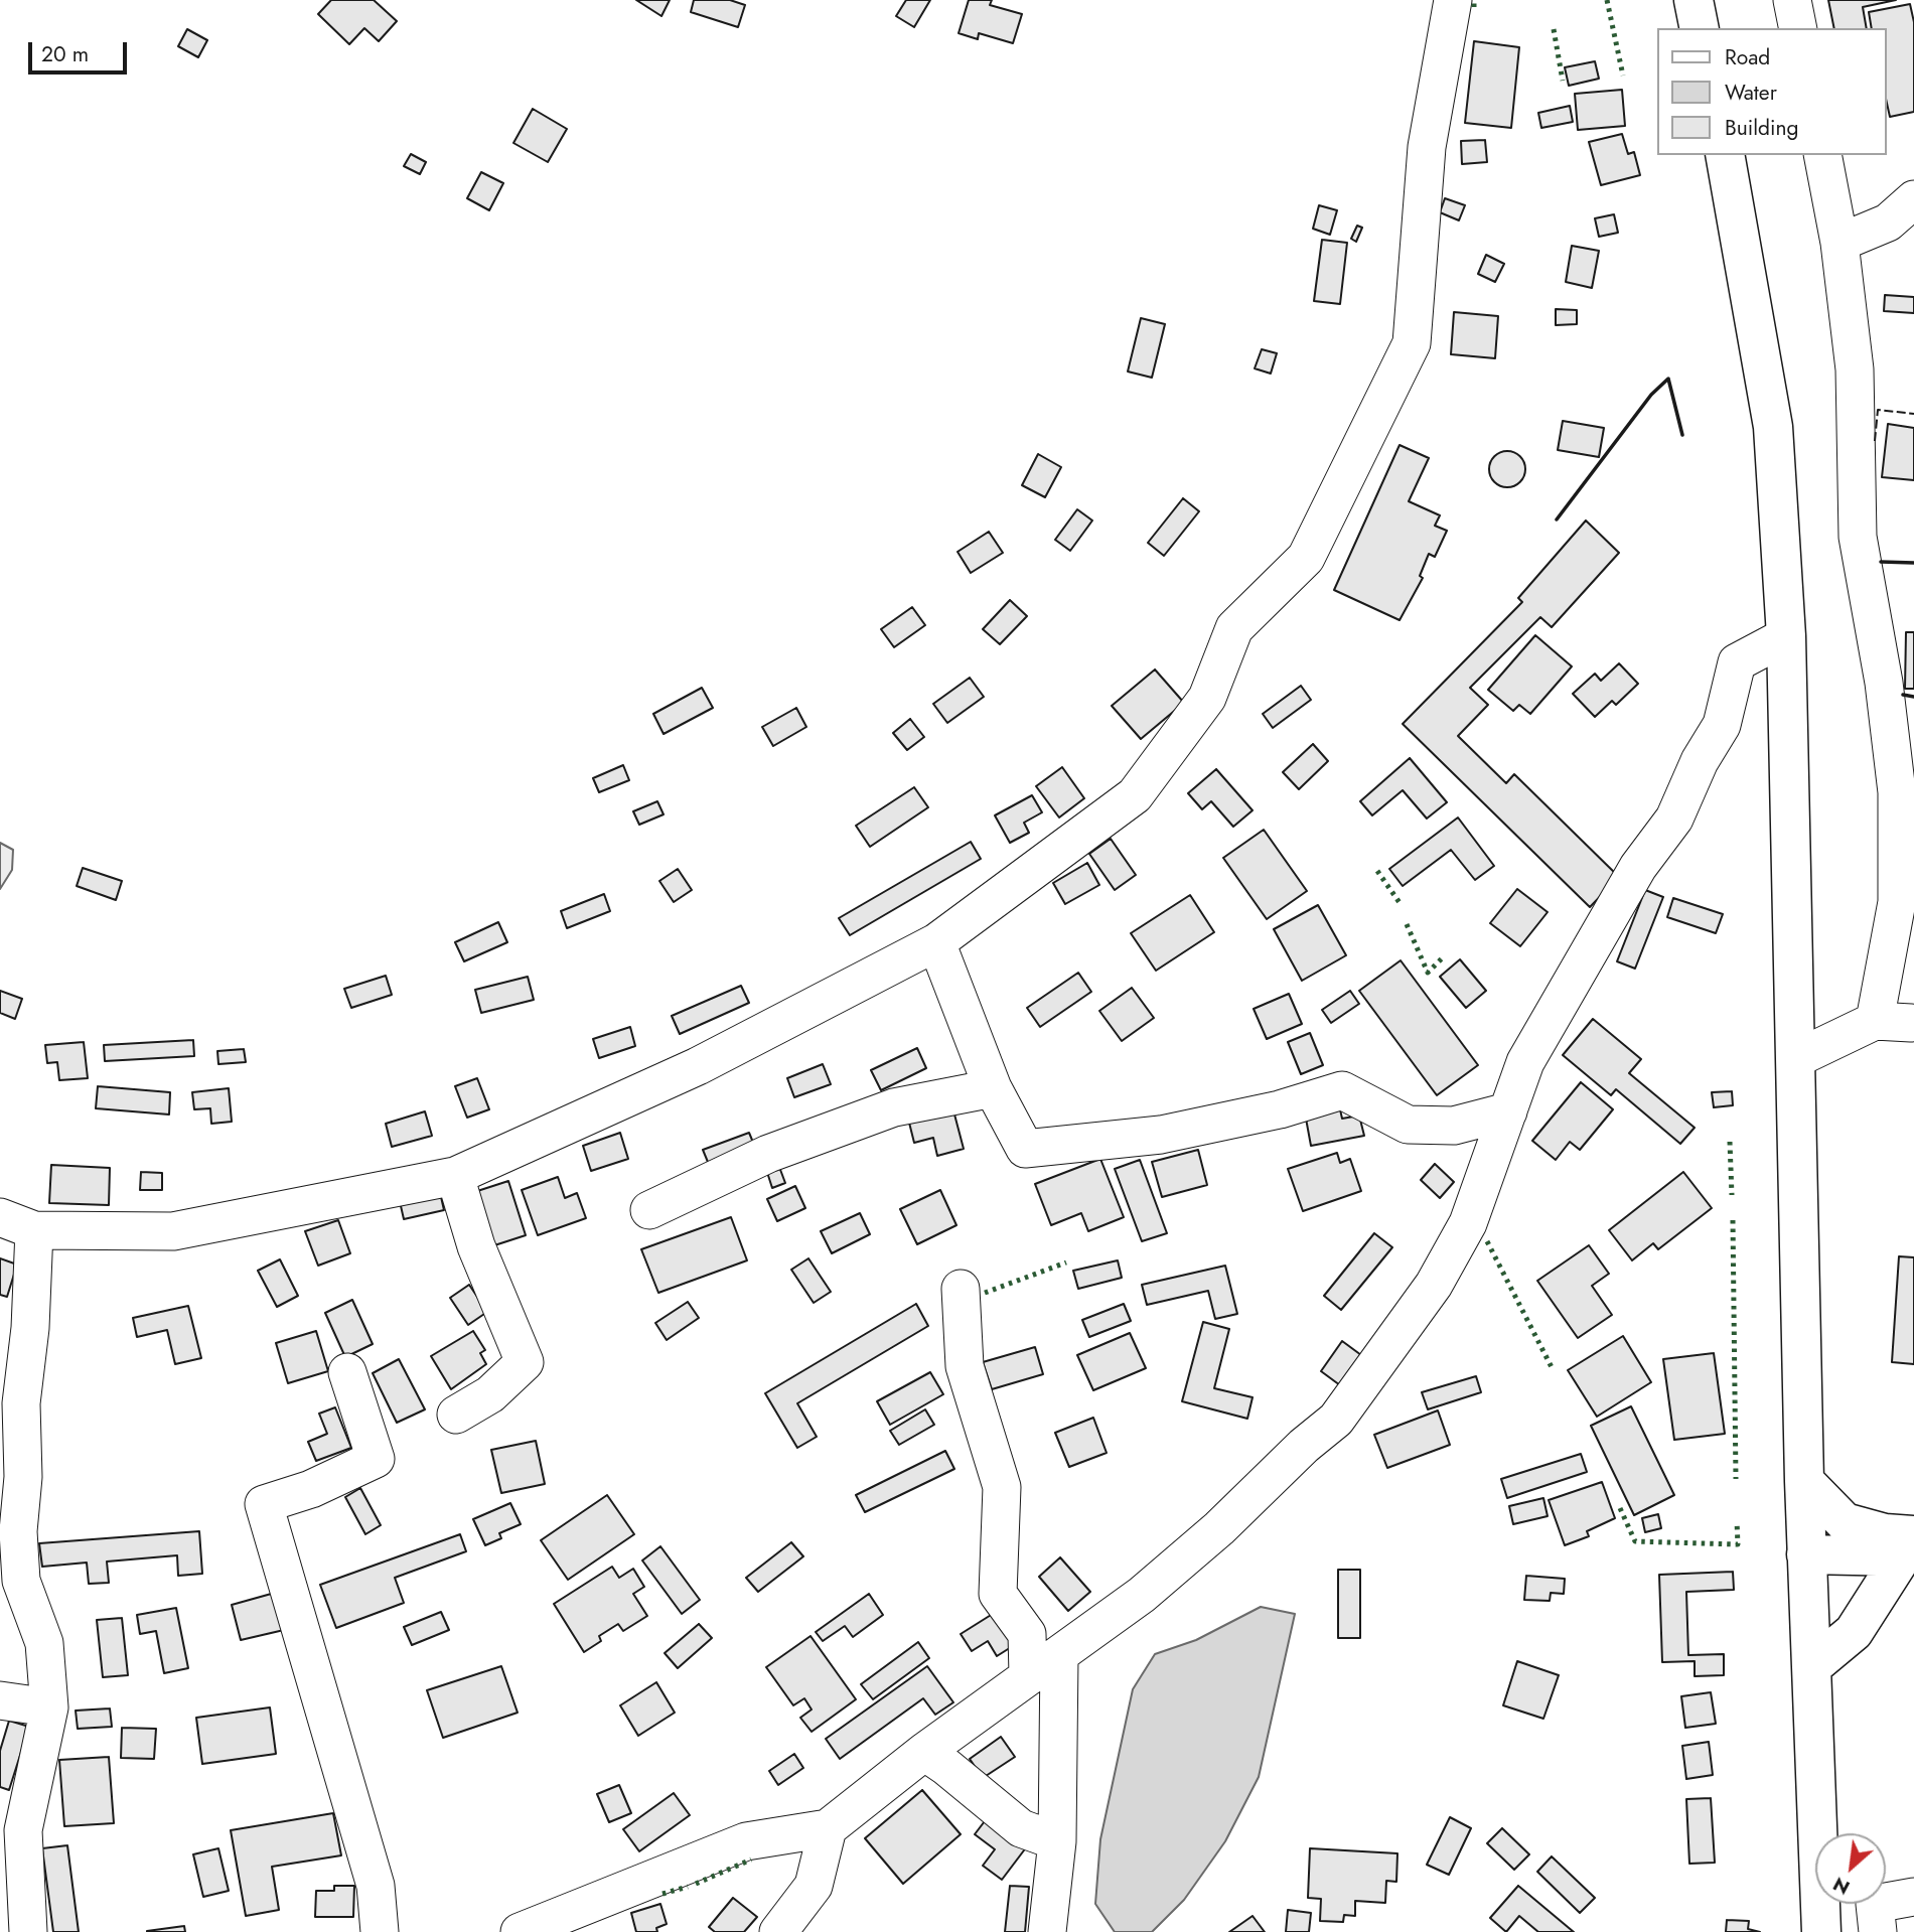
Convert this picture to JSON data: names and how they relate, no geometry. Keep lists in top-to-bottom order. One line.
{"legend":["Road","Water","Building"],"scale_bar":"20 m","north":"bottom left"}
